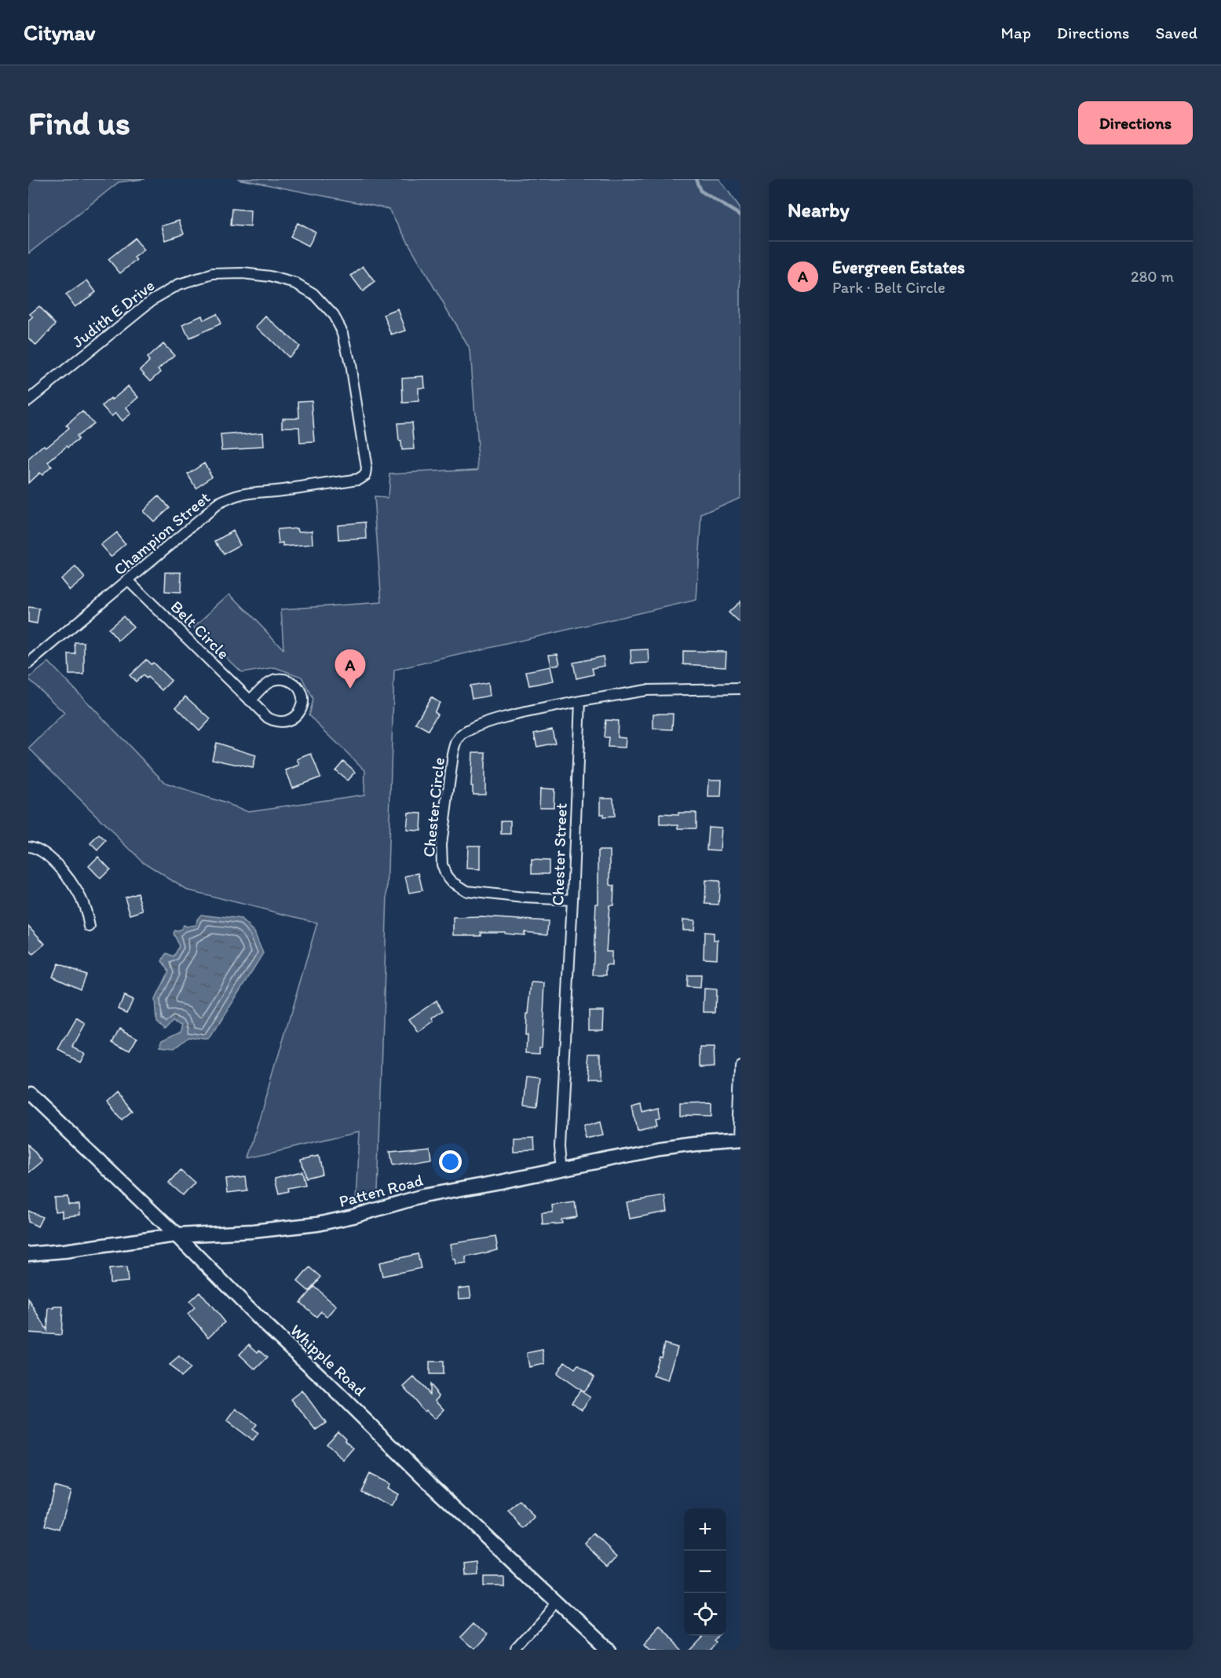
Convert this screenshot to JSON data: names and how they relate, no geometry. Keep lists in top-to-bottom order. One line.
{"streets":{"street":["Judith E Drive","Champion Street","Belt Circle","Chester Circle","Chester Street","Patten Road","Whipple Road"]},"crossings":[["Judith E Drive","Champion Street"],["Champion Street","Belt Circle"],["Chester Circle","Chester Street"],["Chester Street","Patten Road"],["Patten Road","Whipple Road"]],"page":{"header":"Citynav","nav":["Map","Directions","Saved"],"buttons":"Directions","title":"Find us","heading":"Nearby","list":[{"mark":"A","name":"Evergreen Estates","note":"Park · Belt Circle","value":"280 m"}],"pins":"A","map_buttons":["+","−"]}}
